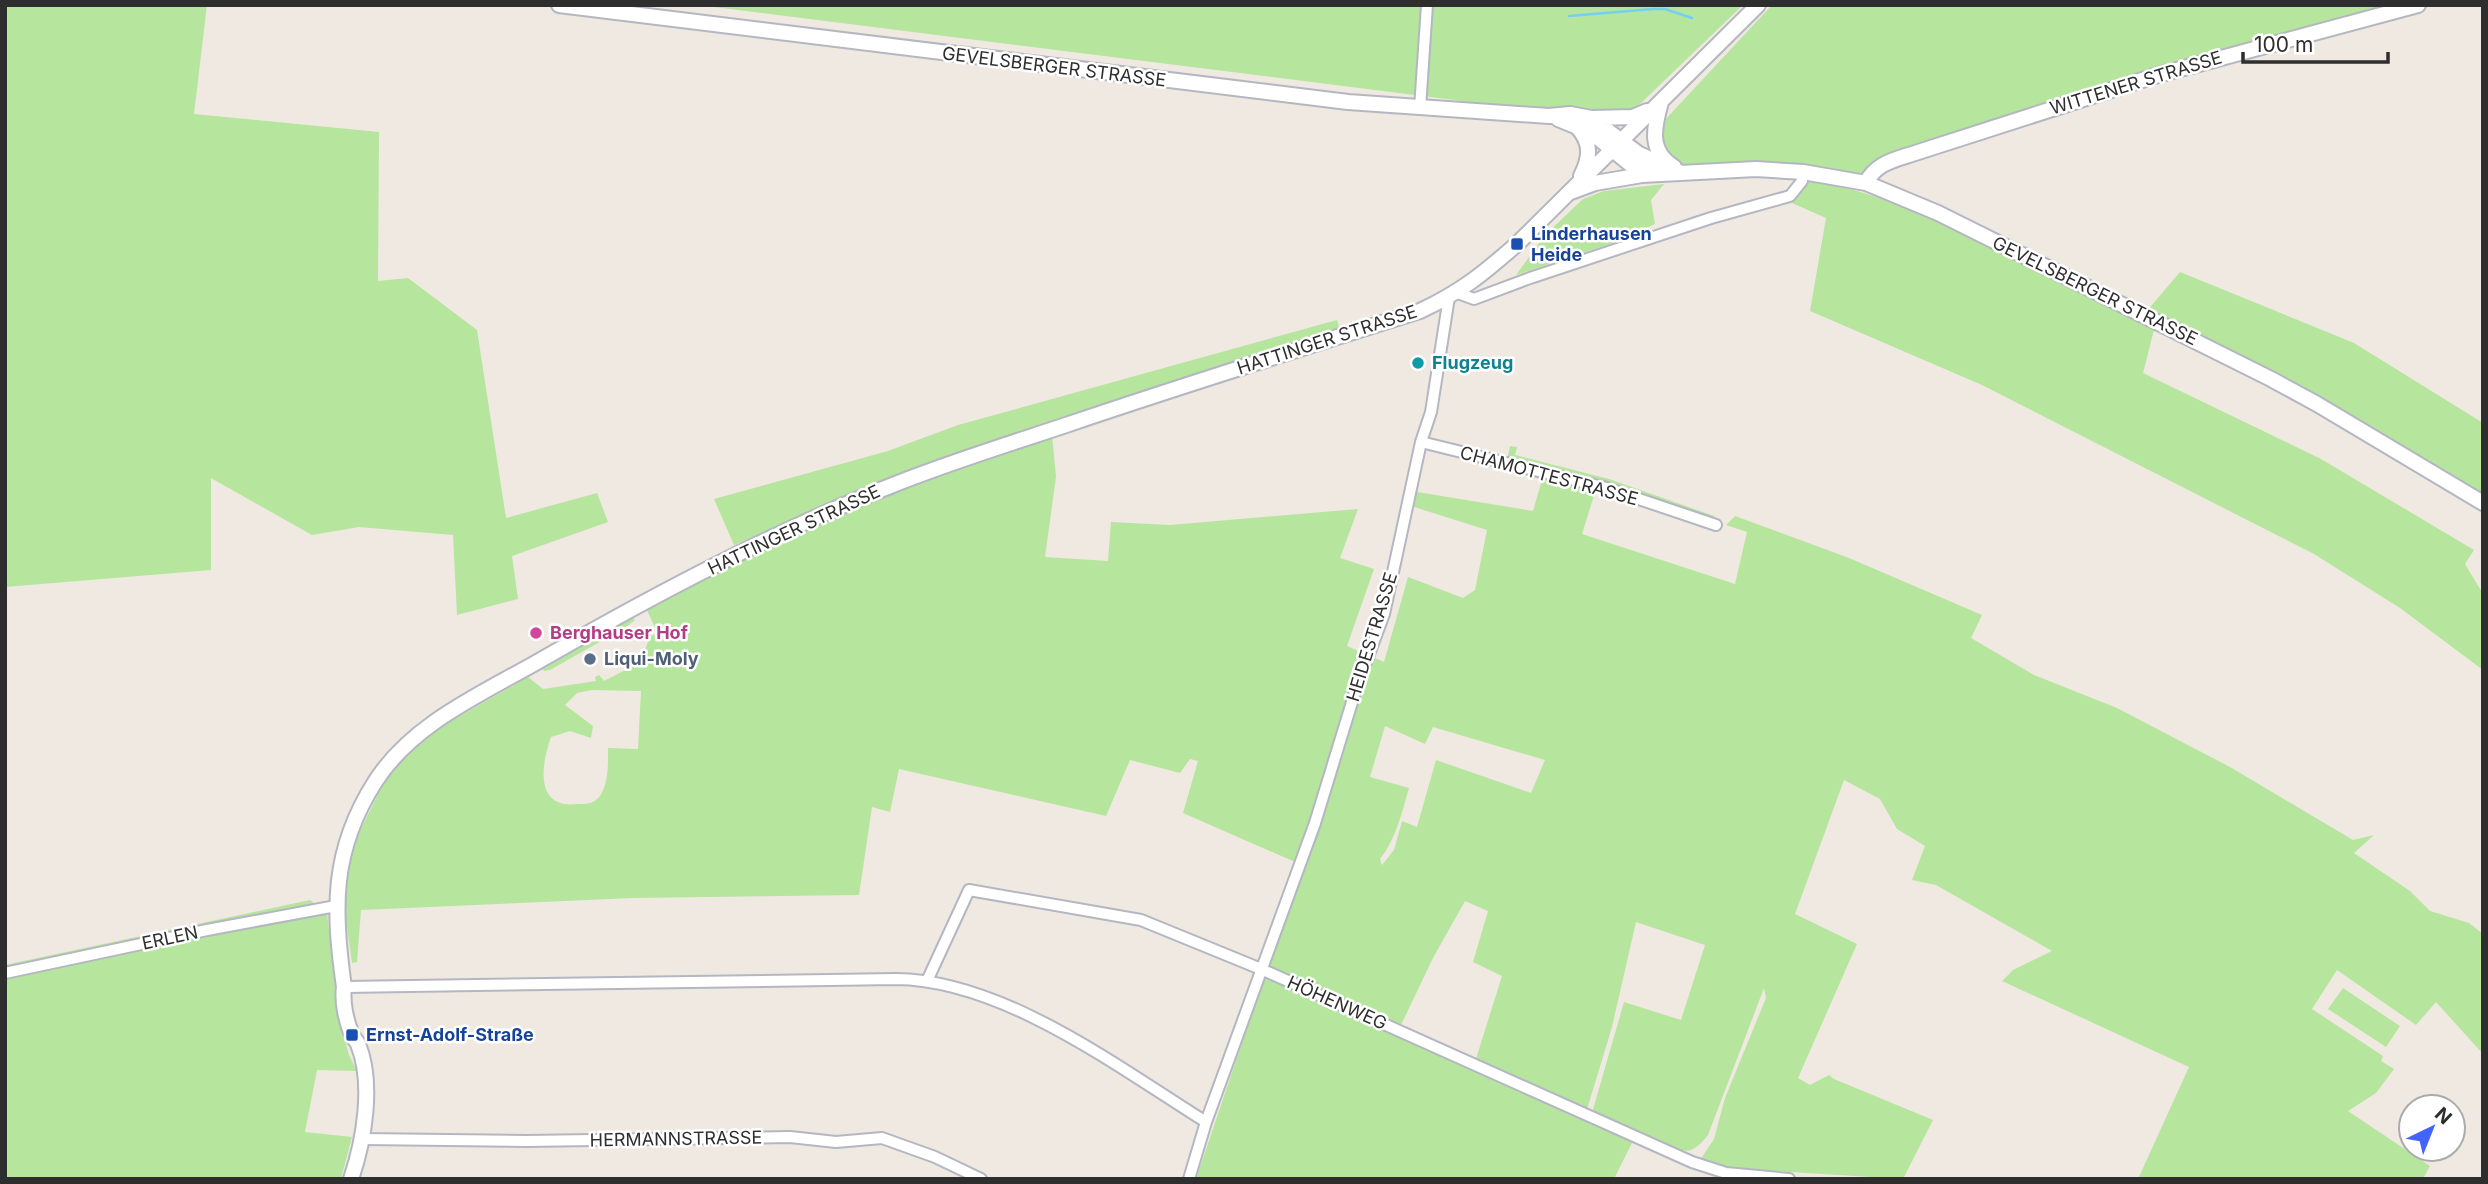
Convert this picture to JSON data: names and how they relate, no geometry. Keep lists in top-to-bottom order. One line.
{"streets":{"main road":["GEVELSBERGER STRASSE","WITTENER STRASSE","HATTINGER STRASSE"],"street":["CHAMOTTESTRASSE","HEIDESTRASSE","ERLEN","HÖHENWEG","HERMANNSTRASSE"]},"crossings":[["GEVELSBERGER STRASSE","WITTENER STRASSE"],["GEVELSBERGER STRASSE","HATTINGER STRASSE"],["HATTINGER STRASSE","HEIDESTRASSE"],["HATTINGER STRASSE","ERLEN"],["HATTINGER STRASSE","HERMANNSTRASSE"],["CHAMOTTESTRASSE","HEIDESTRASSE"],["HEIDESTRASSE","HÖHENWEG"]],"places":{"transit":["Linderhausen Heide","Ernst-Adolf-Straße"],"other":["Flugzeug","Berghauser Hof","Liqui-Moly"]},"scale_bar":"100 m","north":"top right"}
